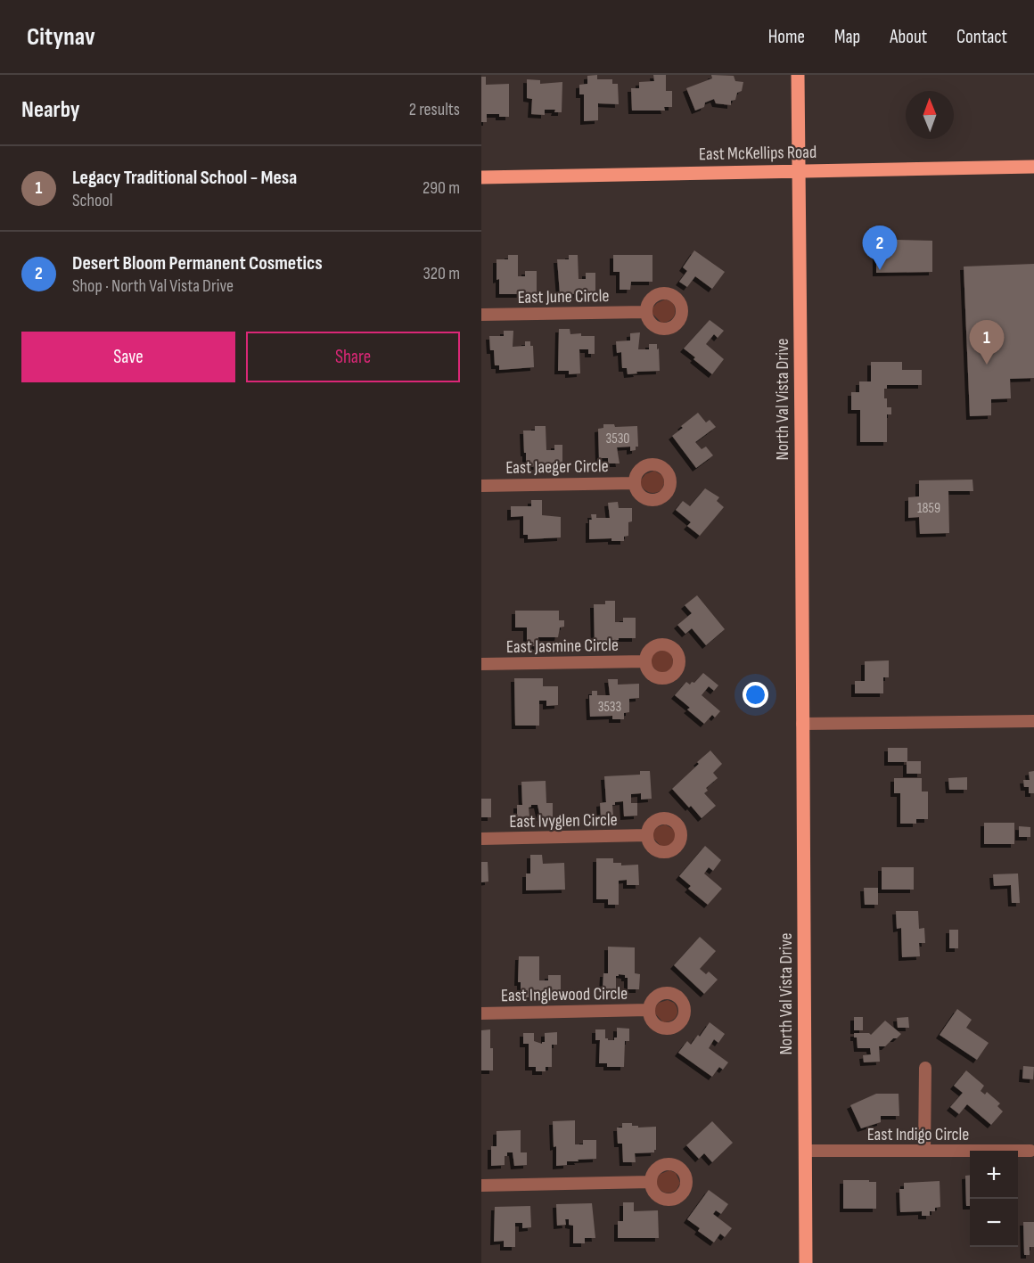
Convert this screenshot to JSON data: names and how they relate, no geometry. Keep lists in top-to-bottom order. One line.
{"streets":{"main road":["East McKellips Road","North Val Vista Drive"],"street":["East June Circle","East Jaeger Circle","East Jasmine Circle","East Ivyglen Circle","East Inglewood Circle","East Indigo Circle"]},"crossings":[["East McKellips Road","North Val Vista Drive"],["North Val Vista Drive","East Indigo Circle"]],"house_numbers":["3530","1859","3533"],"north":"top","page":{"header":"Citynav","nav":["Home","Map","About","Contact"],"heading":["Nearby","2 results"],"list":[{"mark":"1","name":"Legacy Traditional School - Mesa","note":"School","value":"290 m"},{"mark":"2","name":"Desert Bloom Permanent Cosmetics","note":"Shop · North Val Vista Drive","value":"320 m"}],"pins":["2","1"],"buttons":["Save","Share"],"map_buttons":["+","−"]}}
